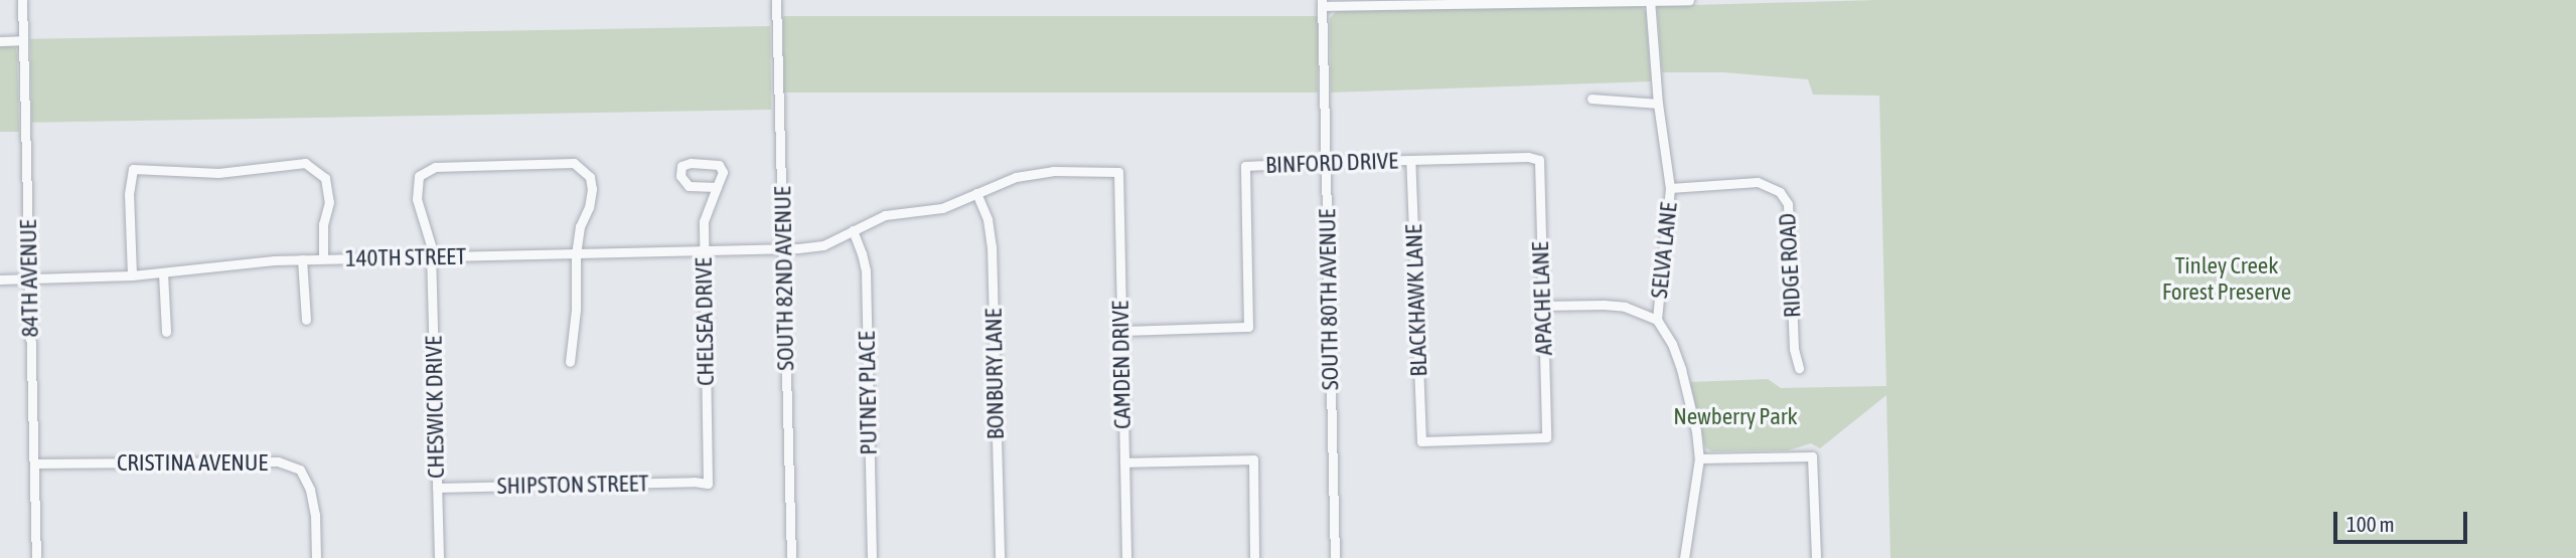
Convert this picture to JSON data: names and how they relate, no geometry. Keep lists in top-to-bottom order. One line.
{"streets":{"street":["BINFORD DRIVE","SELVA LANE","140TH STREET","RIDGE ROAD","84TH AVENUE","SOUTH 82ND AVENUE","APACHE LANE","SOUTH 80TH AVENUE","BLACKHAWK LANE","CHELSEA DRIVE","CAMDEN DRIVE","BONBURY LANE","PUTNEY PLACE","CHESWICK DRIVE","CRISTINA AVENUE","SHIPSTON STREET"]},"crossings":[["BINFORD DRIVE","APACHE LANE"],["BINFORD DRIVE","SOUTH 80TH AVENUE"],["BINFORD DRIVE","BLACKHAWK LANE"],["BINFORD DRIVE","CAMDEN DRIVE"],["SELVA LANE","RIDGE ROAD"],["140TH STREET","84TH AVENUE"],["140TH STREET","SOUTH 82ND AVENUE"],["140TH STREET","CHELSEA DRIVE"],["140TH STREET","CHESWICK DRIVE"],["84TH AVENUE","CRISTINA AVENUE"],["APACHE LANE","BLACKHAWK LANE"],["CHELSEA DRIVE","SHIPSTON STREET"],["CAMDEN DRIVE","BONBURY LANE"],["CHESWICK DRIVE","SHIPSTON STREET"]],"parks":["Tinley Creek Forest Preserve","Newberry Park"],"scale_bar":"100 m"}
